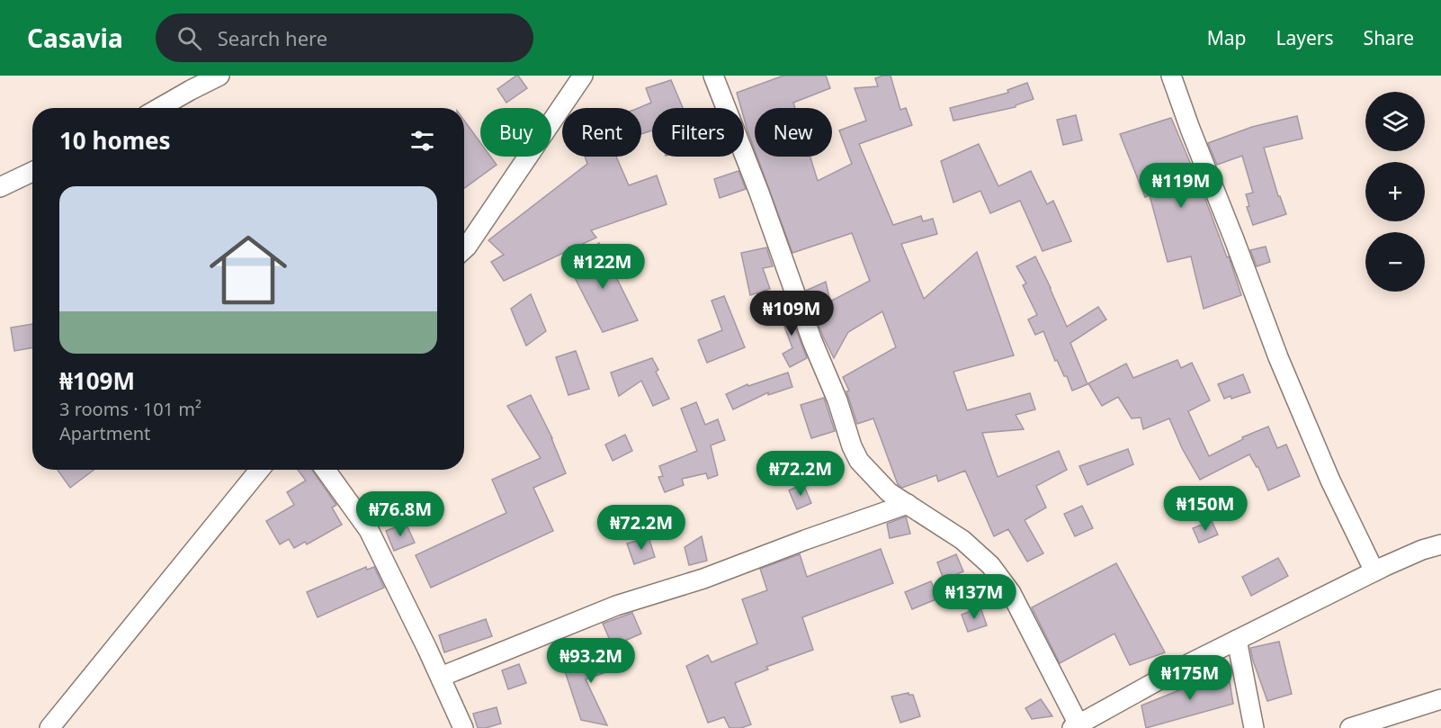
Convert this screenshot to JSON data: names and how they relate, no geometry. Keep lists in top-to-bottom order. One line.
{"page":{"header":"Casavia","search":"Search here","nav":["Map","Layers","Share"],"map_buttons":["+","−"],"chip":["Buy","Rent","Filters","New"],"heading":"10 homes","price":["₦119M","₦122M","₦109M","₦72.2M","₦150M","₦76.8M","₦72.2M","₦137M","₦93.2M","₦175M"],"list":[{"name":"₦109M","note":"3 rooms · 101 m² · Apartment"}]}}
